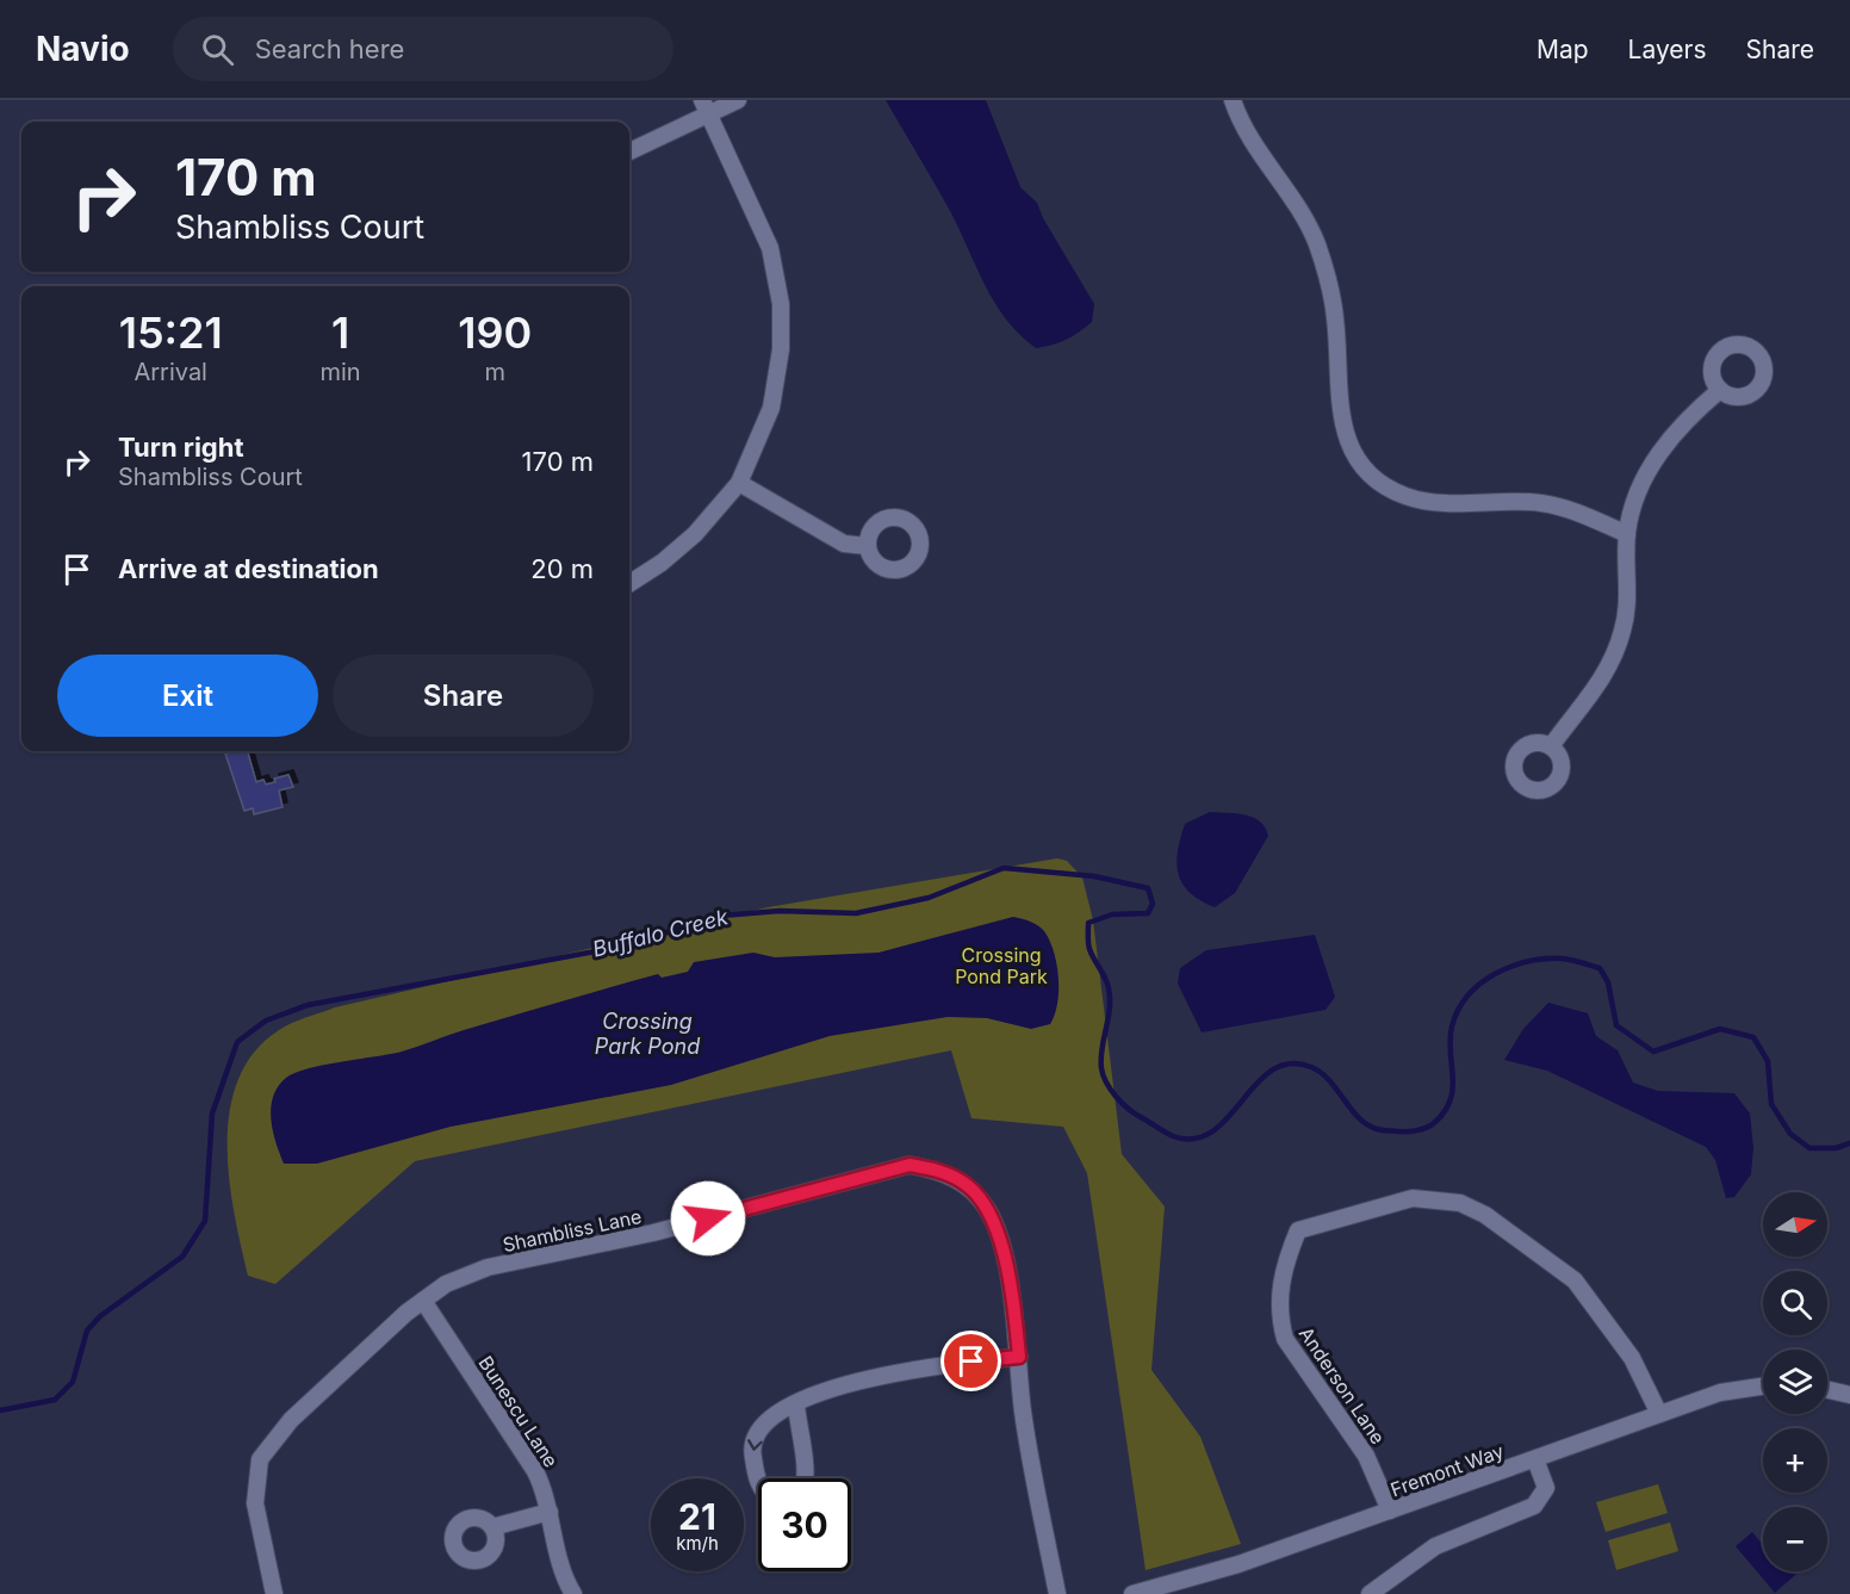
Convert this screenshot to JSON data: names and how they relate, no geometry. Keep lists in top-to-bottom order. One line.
{"streets":{"street":["Shambliss Lane","Anderson Lane","Bunescu Lane","Fremont Way"]},"crossings":[["Shambliss Lane","Bunescu Lane"],["Anderson Lane","Fremont Way"]],"water":["Buffalo Creek","Crossing Park Pond"],"parks":["Crossing Pond Park"],"north":"right","page":{"header":"Navio","search":"Search here","nav":["Map","Layers","Share"],"turn":["170 m","Shambliss Court"],"eta":["15:21","Arrival","1","min","190","m"],"list":[{"name":"Turn right","note":"Shambliss Court","value":"170 m"},{"name":"Arrive at destination","value":"20 m"}],"buttons":["Exit","Share"],"map_buttons":["+","−"],"speed":"21 km/h","limit":"30"}}
